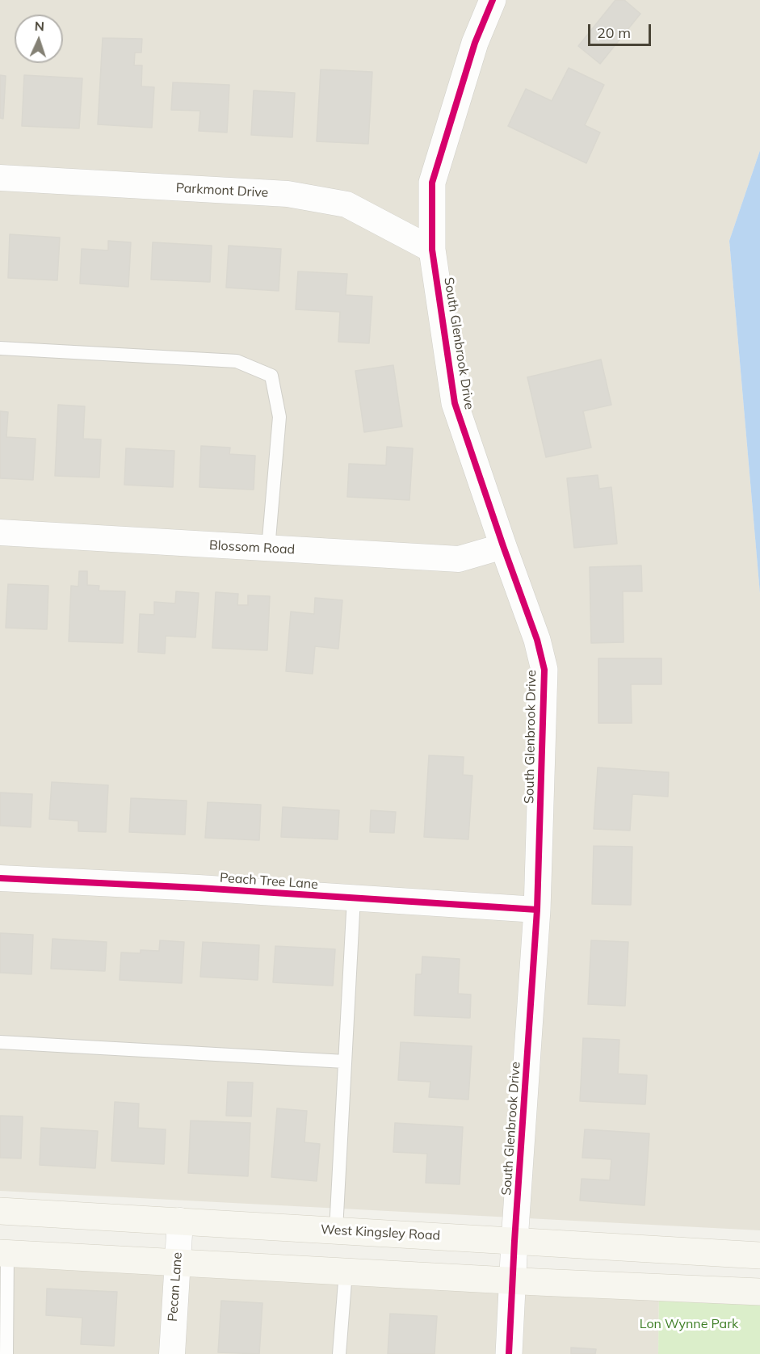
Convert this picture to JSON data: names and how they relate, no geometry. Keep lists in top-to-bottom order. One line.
{"streets":{"main road":["West Kingsley Road"],"street":["Parkmont Drive","South Glenbrook Drive","Blossom Road","Peach Tree Lane","Pecan Lane"]},"crossings":[["Parkmont Drive","South Glenbrook Drive"],["South Glenbrook Drive","Blossom Road"],["South Glenbrook Drive","Peach Tree Lane"],["South Glenbrook Drive","West Kingsley Road"],["West Kingsley Road","Pecan Lane"]],"parks":["Lon Wynne Park"],"scale_bar":"20 m","north":"top"}
